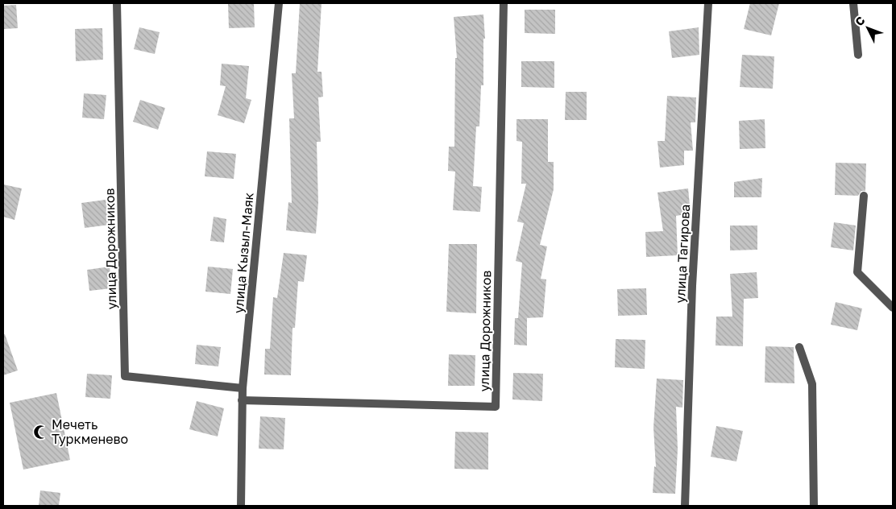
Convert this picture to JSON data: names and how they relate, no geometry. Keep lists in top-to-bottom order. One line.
{"streets":{"street":["улица Дорожников","улица Кызыл-Маяк","улица Тагирова"]},"crossings":[["улица Дорожников","улица Кызыл-Маяк"]],"places":{"mosque":["Мечеть Туркменево"]},"north":"top left"}
